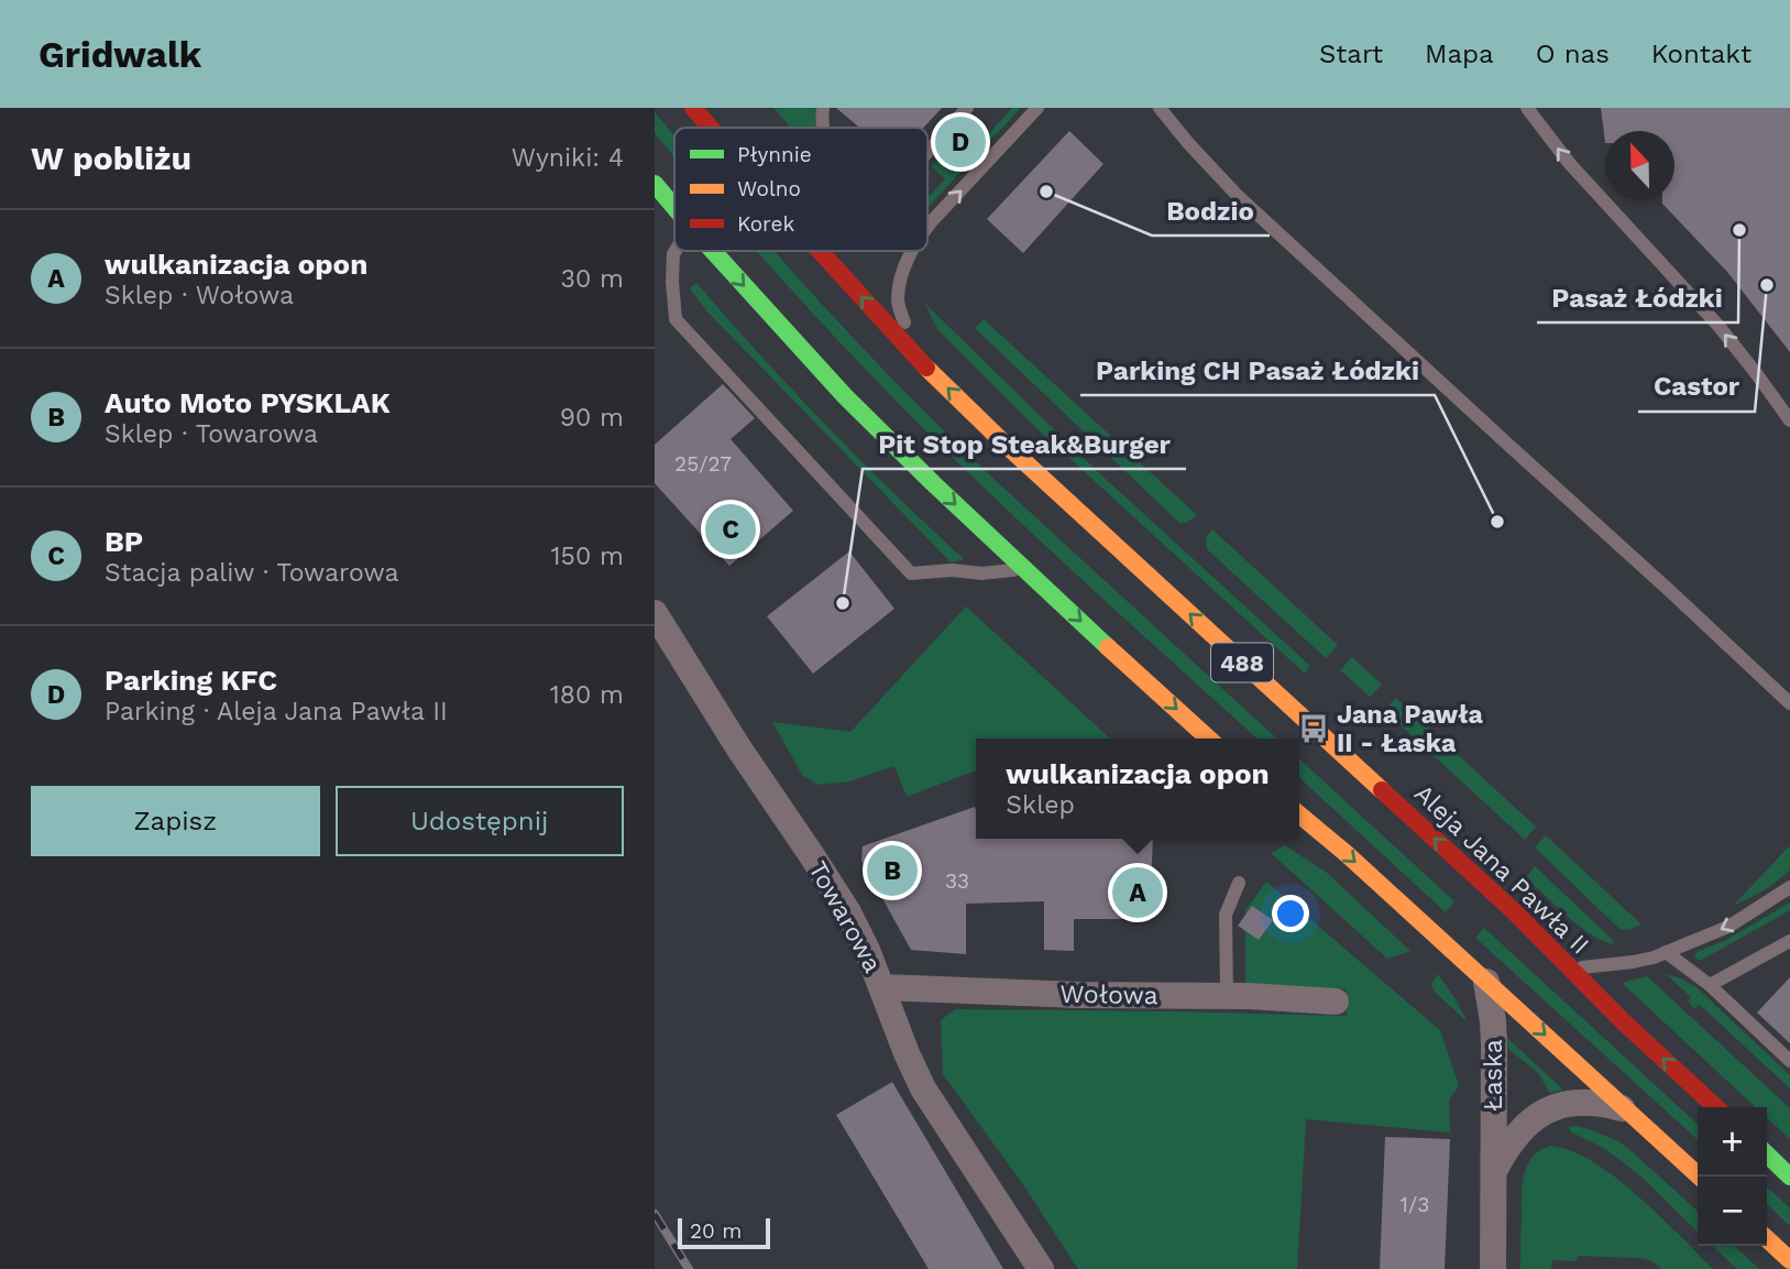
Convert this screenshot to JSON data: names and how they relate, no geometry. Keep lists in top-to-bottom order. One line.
{"streets":{"main road":["488","Aleja Jana Pawła II"],"street":["Towarowa","Wołowa","Łaska"]},"crossings":[["Towarowa","Wołowa"]],"places":{"other":["Bodzio","Pasaż Łódzki","Castor","Parking CH Pasaż Łódzki","Pit Stop Steak&Burger"],"bus stop":["Jana Pawła II - Łaska"]},"house_numbers":["25/27","33","1/3"],"legend":["Płynnie","Wolno","Korek"],"scale_bar":"20 m","north":"top","page":{"header":"Gridwalk","nav":["Start","Mapa","O nas","Kontakt"],"heading":["W pobliżu","Wyniki: 4"],"pins":["D","C","B","A"],"list":[{"mark":"A","name":"wulkanizacja opon","note":"Sklep · Wołowa","value":"30 m"},{"mark":"B","name":"Auto Moto PYSKLAK","note":"Sklep · Towarowa","value":"90 m"},{"mark":"C","name":"BP","note":"Stacja paliw · Towarowa","value":"150 m"},{"mark":"D","name":"Parking KFC","note":"Parking · Aleja Jana Pawła II","value":"180 m"}],"popup":["wulkanizacja opon","Sklep"],"buttons":["Zapisz","Udostępnij"],"map_buttons":["+","−"],"scale":"20 m"}}
